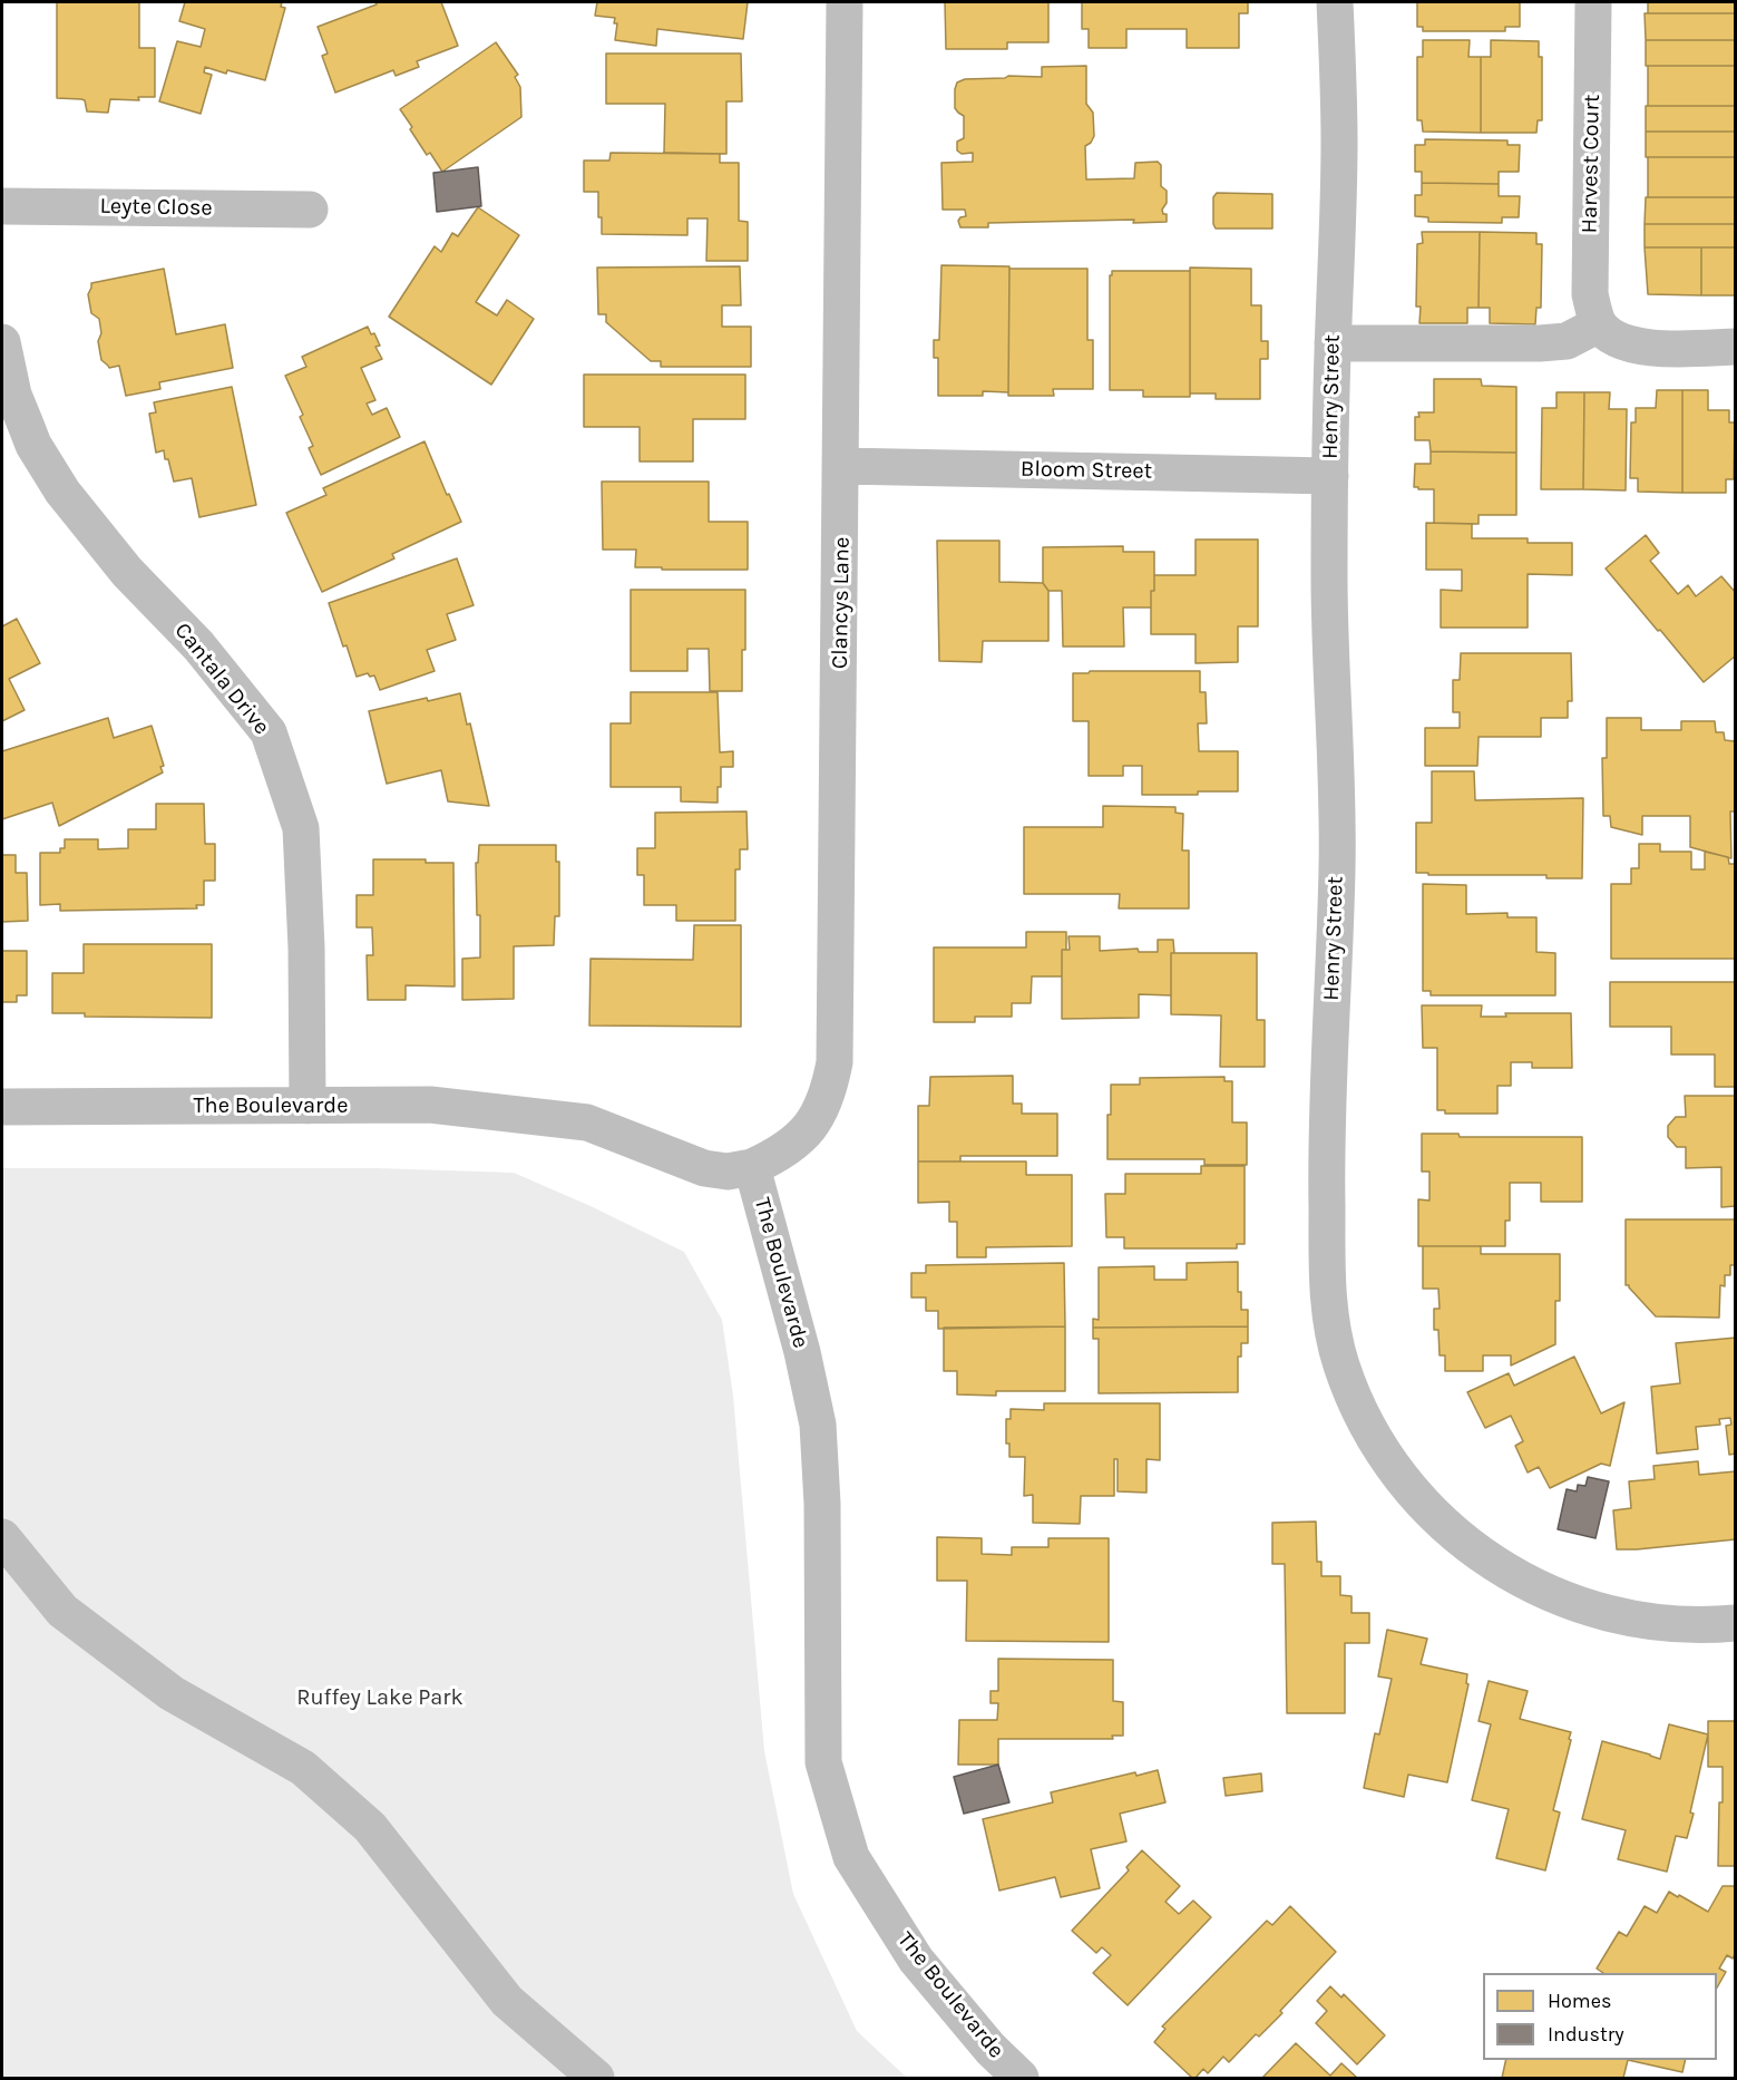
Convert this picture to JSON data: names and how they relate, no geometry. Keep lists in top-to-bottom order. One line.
{"streets":{"street":["Harvest Court","Leyte Close","Henry Street","Bloom Street","Clancys Lane","Cantala Drive","The Boulevarde"]},"crossings":[["Henry Street","Bloom Street"],["Bloom Street","Clancys Lane"],["Clancys Lane","The Boulevarde"],["Cantala Drive","The Boulevarde"]],"parks":["Ruffey Lake Park"],"legend":["Homes","Industry"]}
